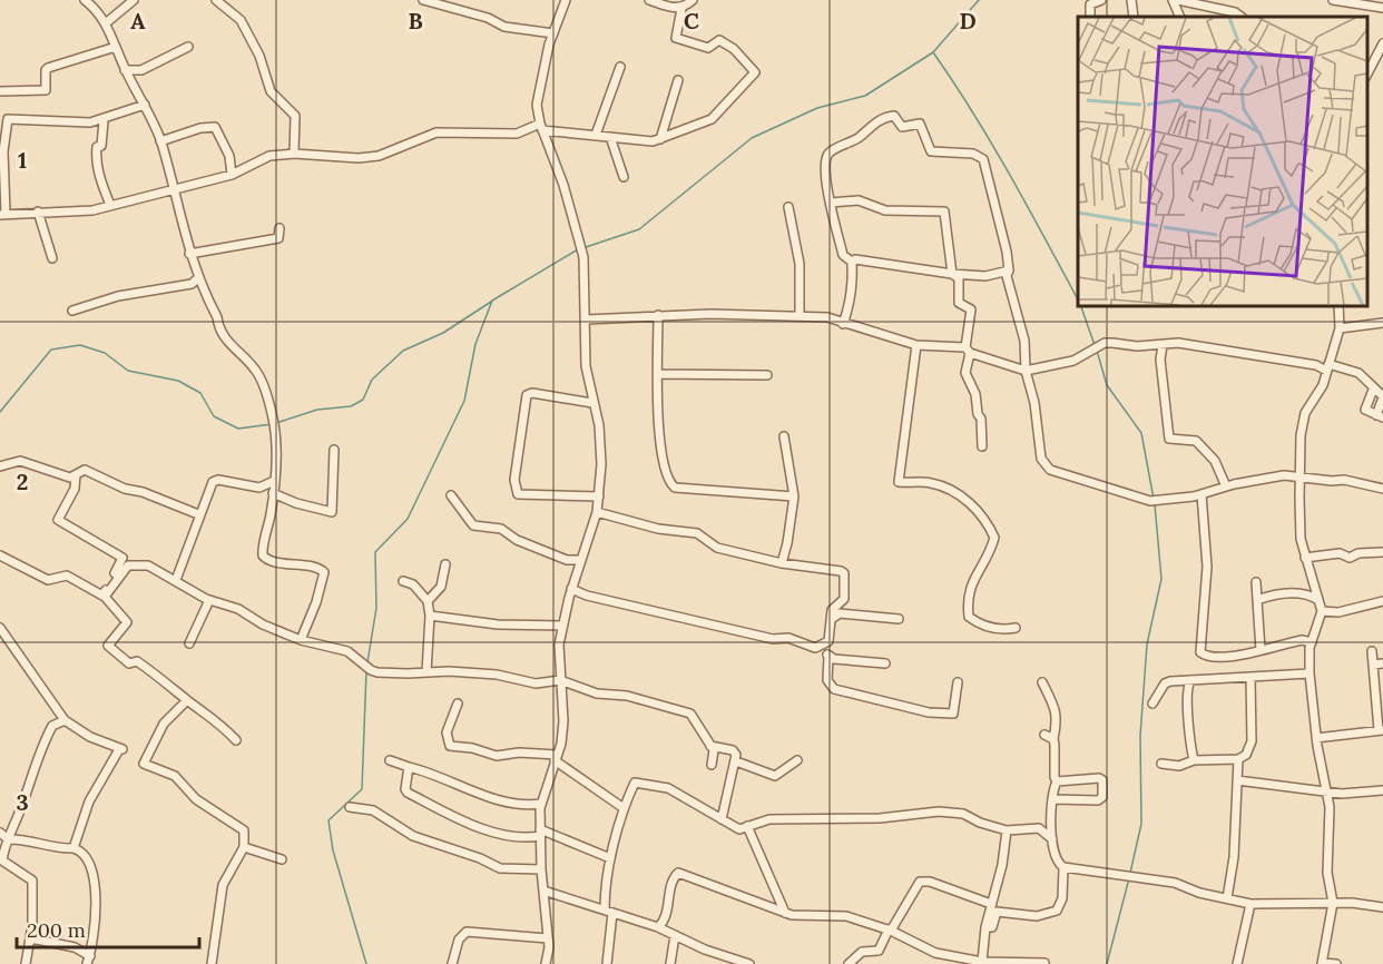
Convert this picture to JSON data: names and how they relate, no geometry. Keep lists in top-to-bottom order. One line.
{"scale_bar":"200 m","grid":{"columns":["A","B","C","D"],"rows":["1","2","3"]}}
